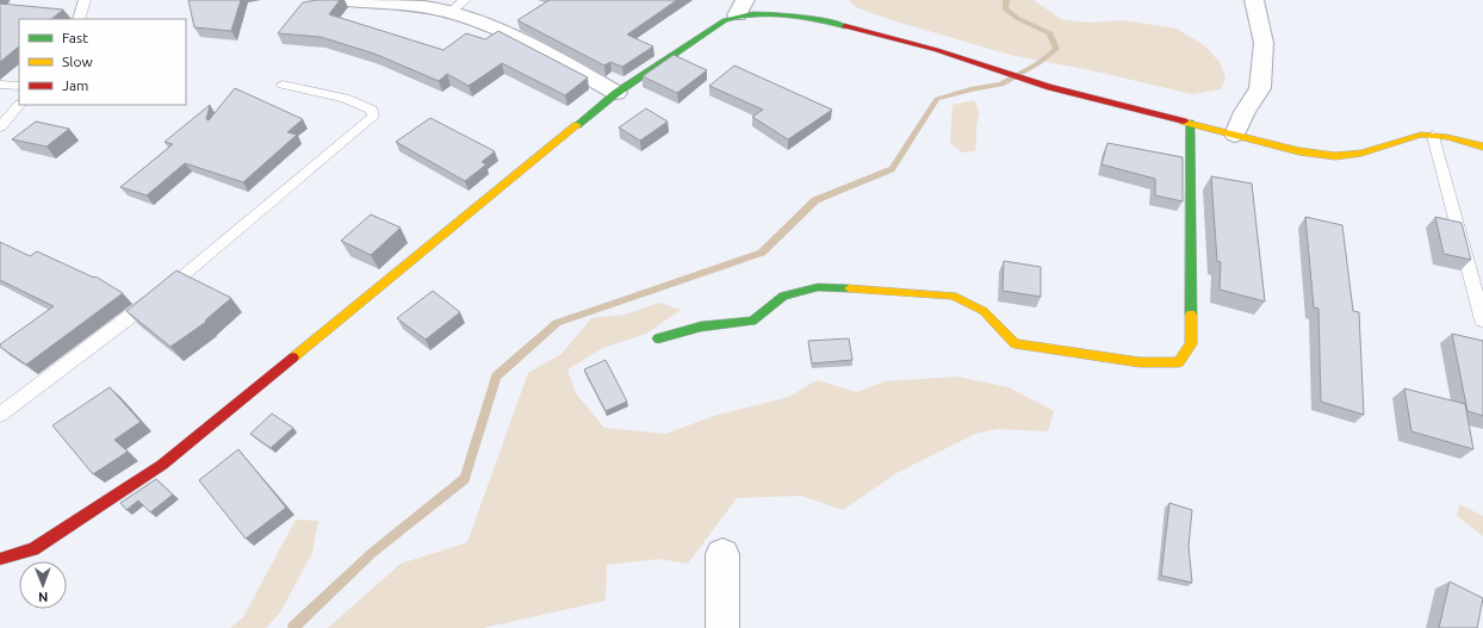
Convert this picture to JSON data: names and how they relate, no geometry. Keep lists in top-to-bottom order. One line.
{"legend":["Fast","Slow","Jam"],"north":"bottom"}
